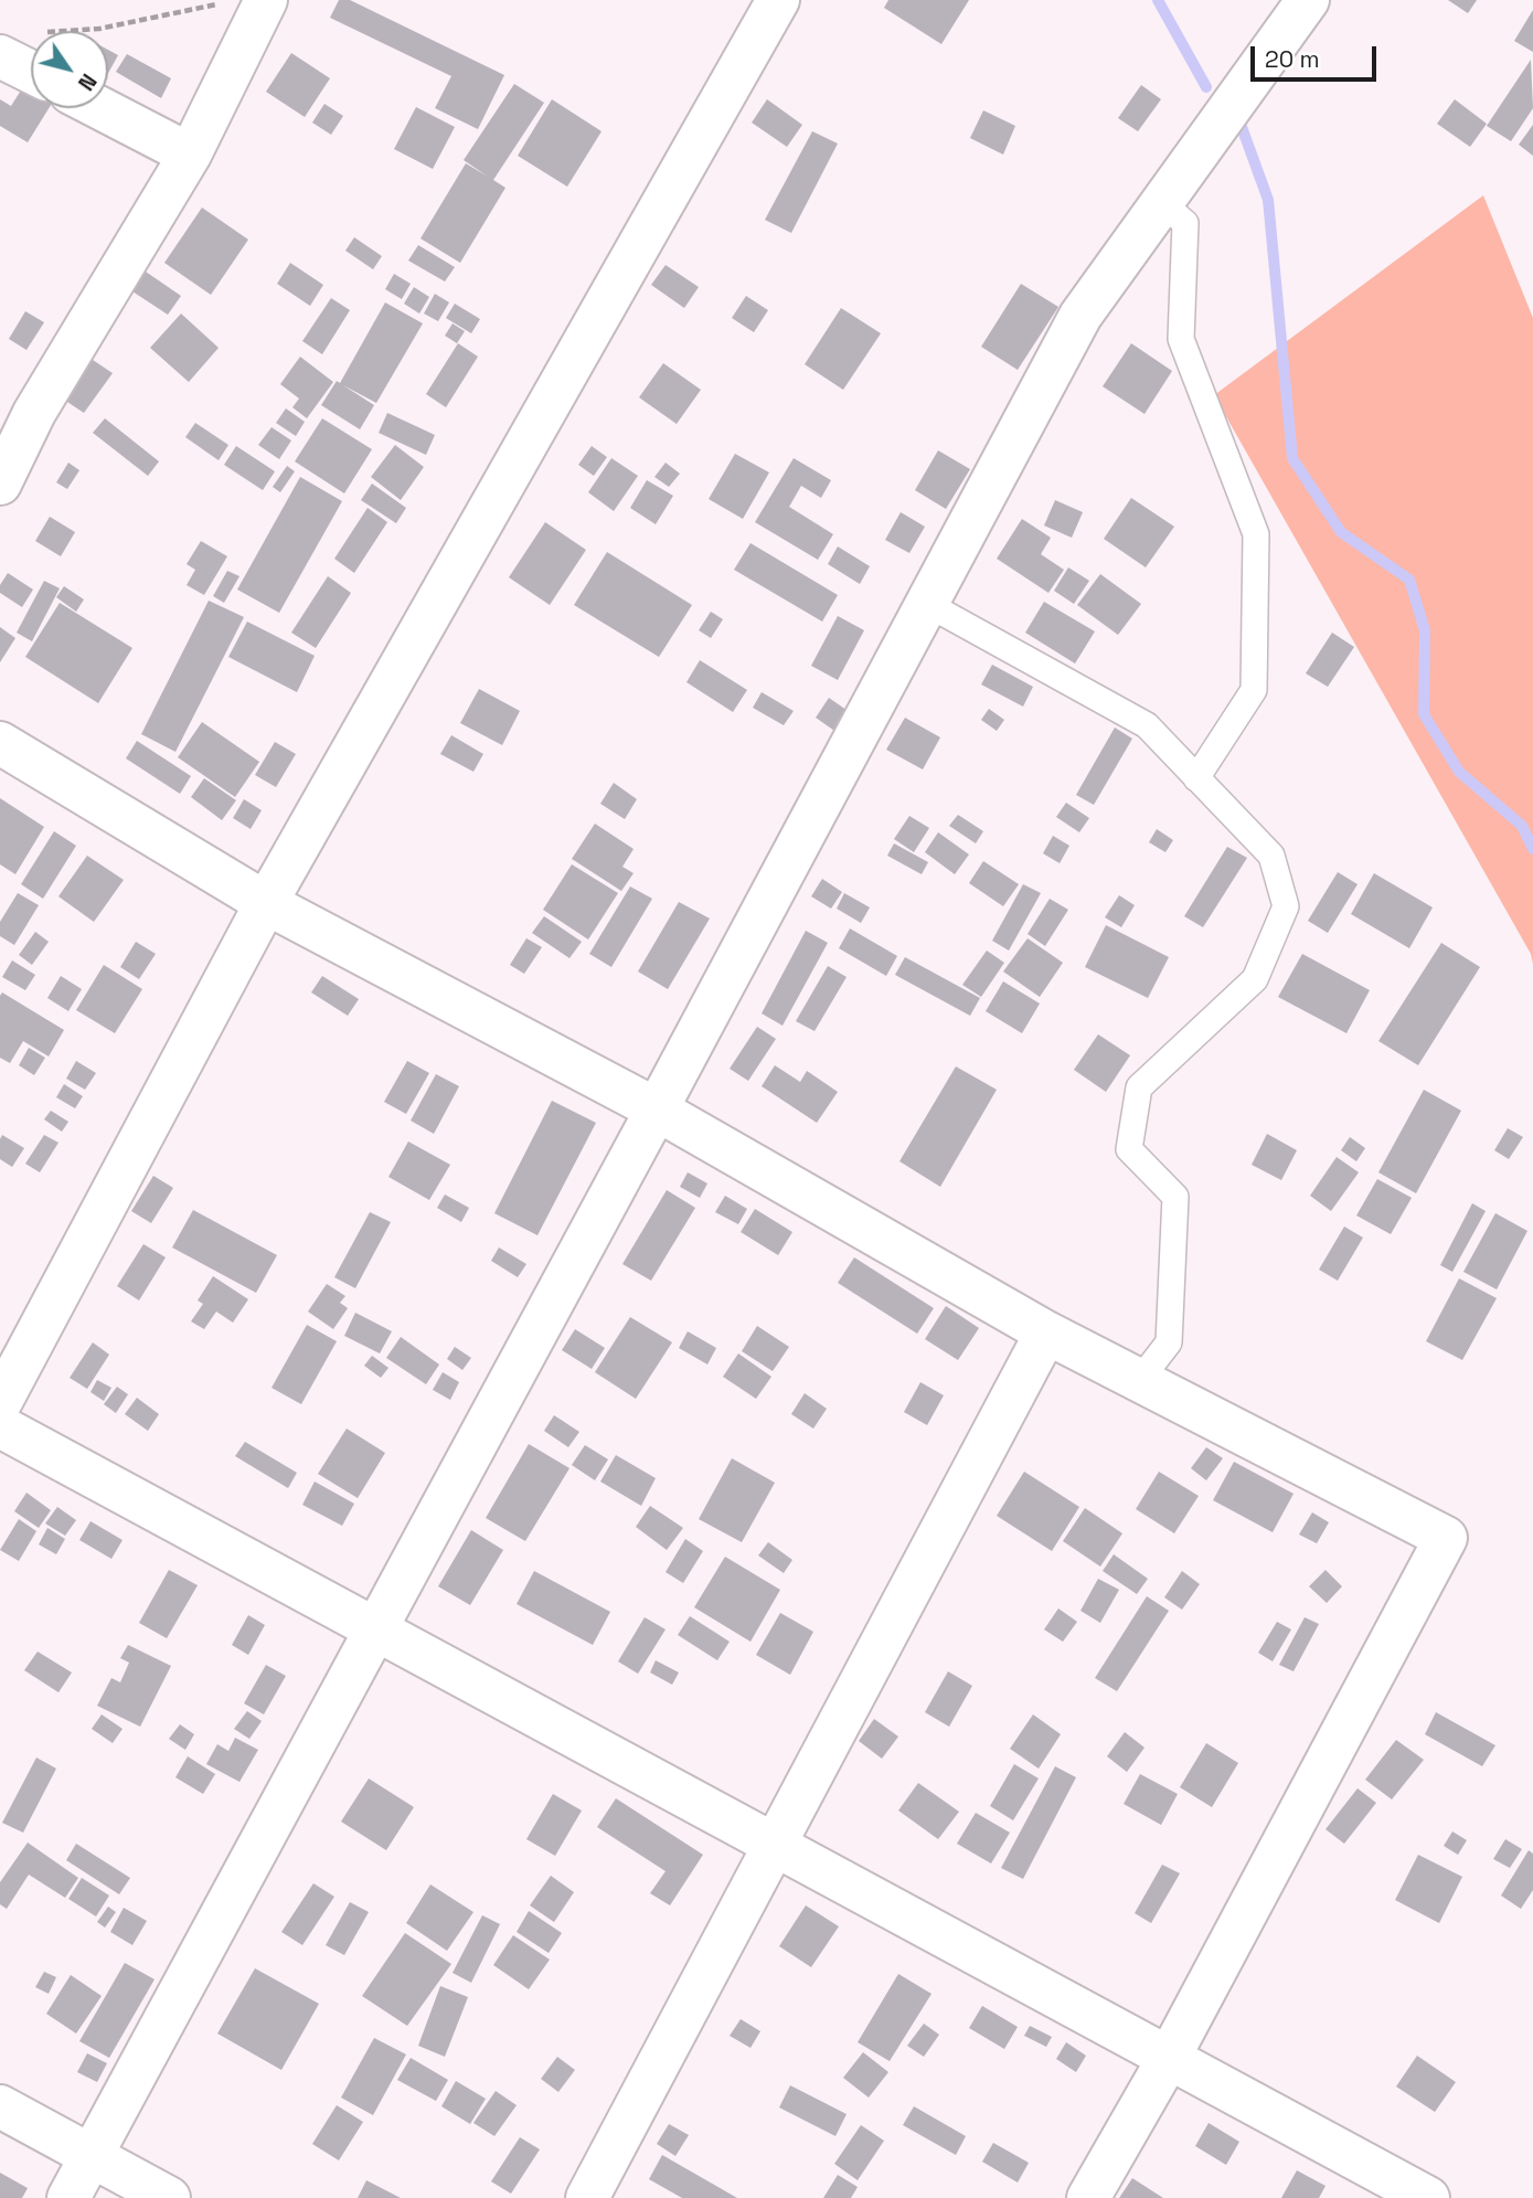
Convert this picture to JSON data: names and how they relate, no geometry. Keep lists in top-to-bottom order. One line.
{"scale_bar":"20 m","north":"bottom right"}
